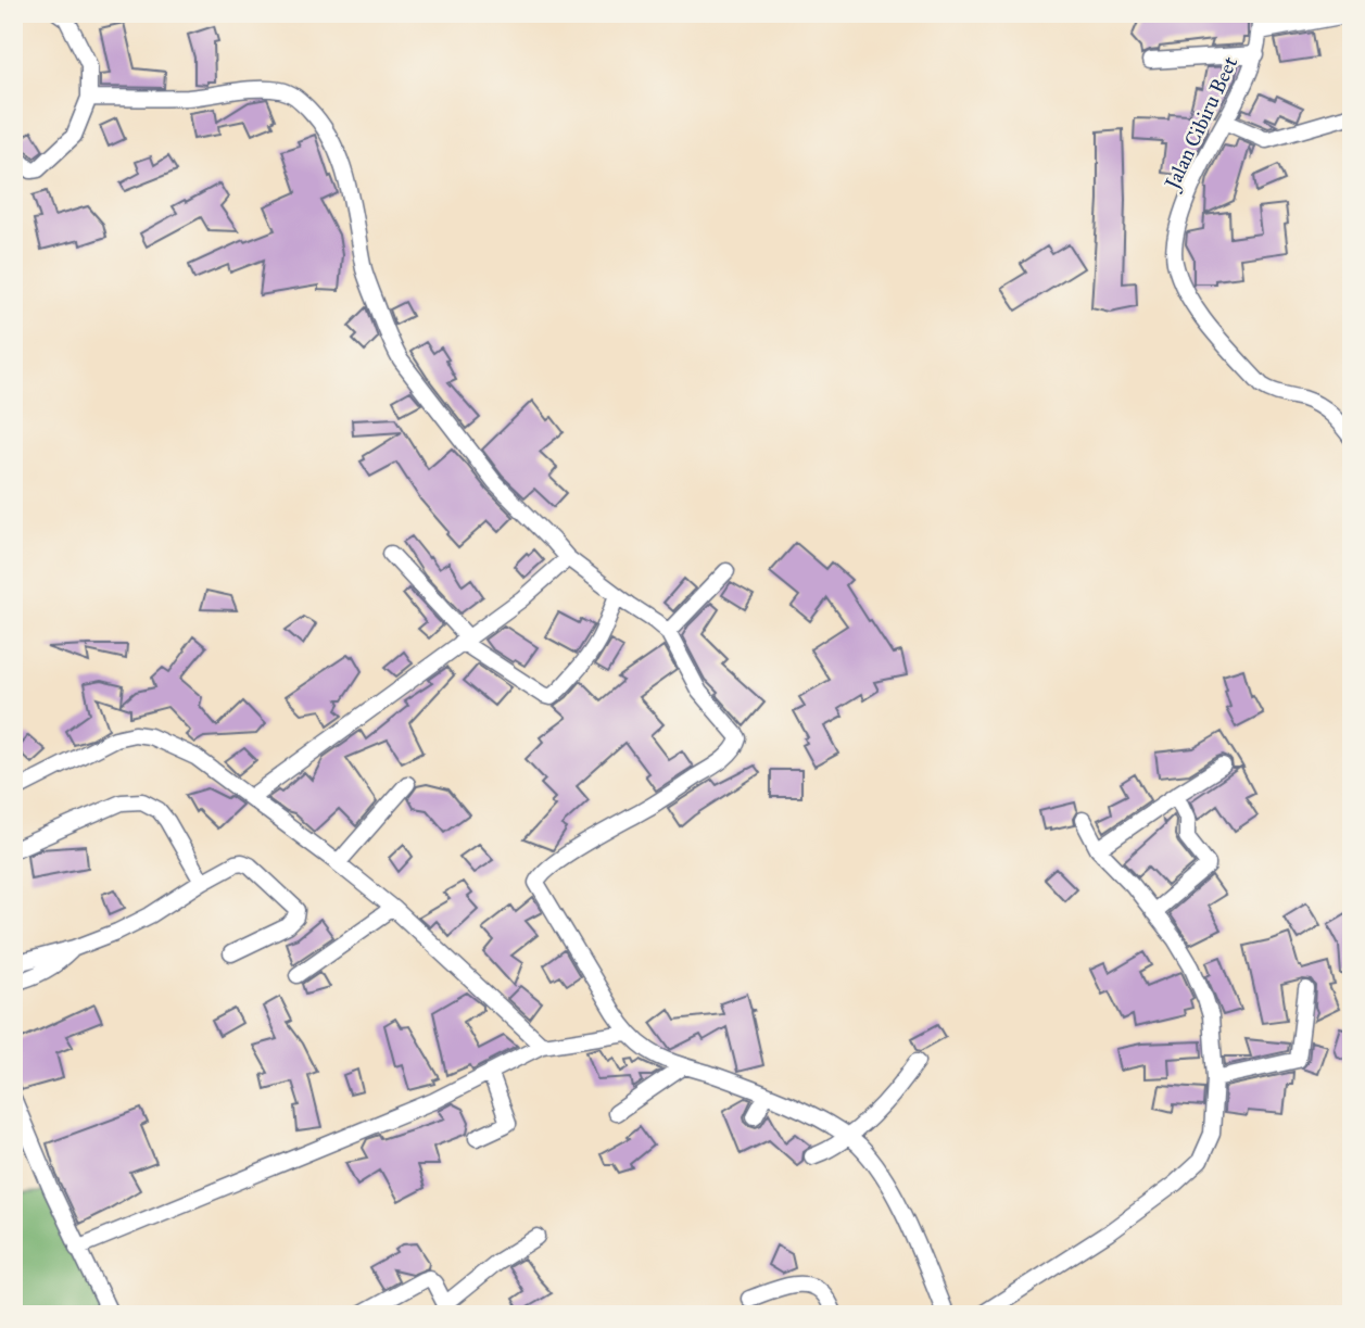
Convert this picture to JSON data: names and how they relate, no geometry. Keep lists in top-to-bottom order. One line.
{"streets":{"street":["Jalan Cibiru Beet"]}}
